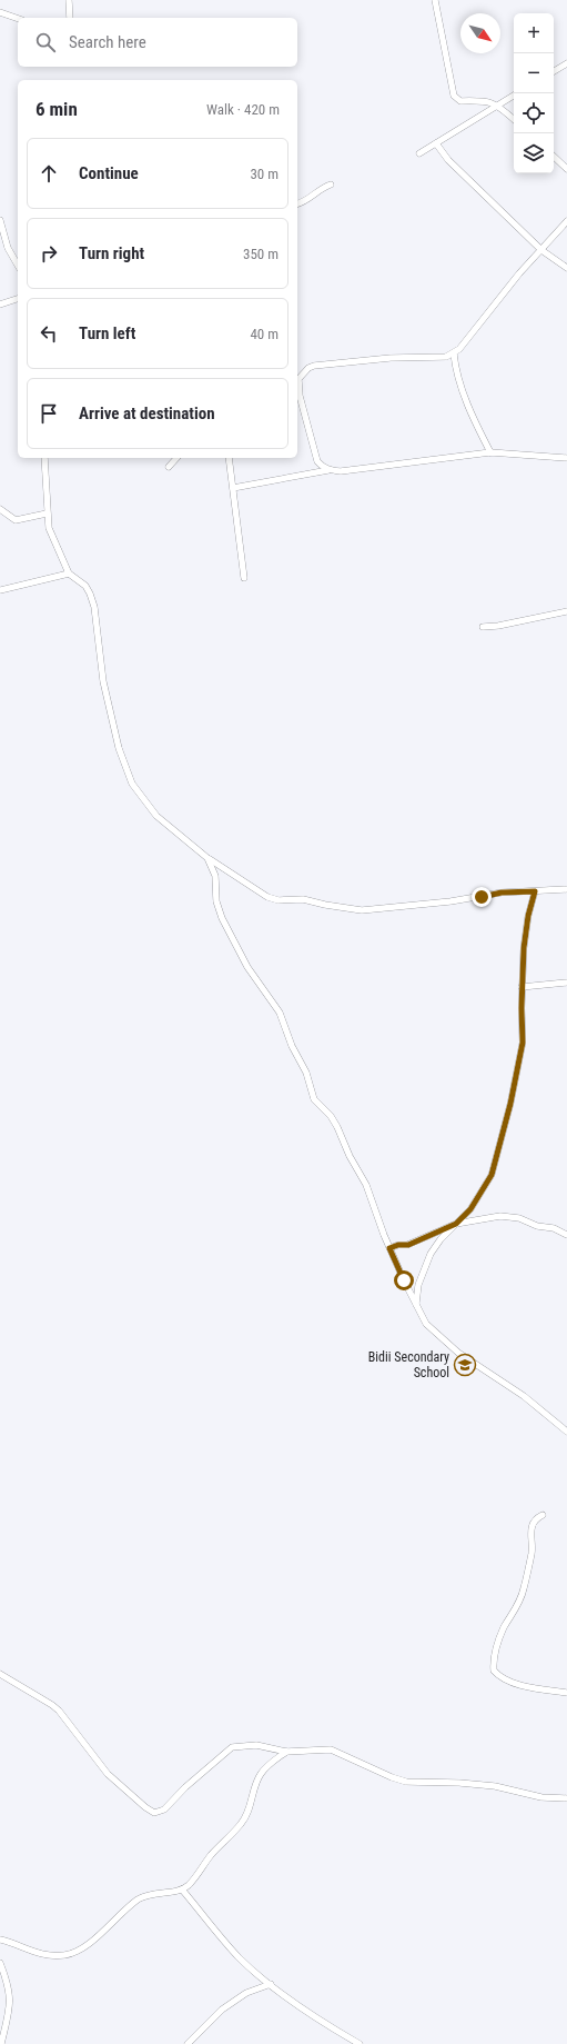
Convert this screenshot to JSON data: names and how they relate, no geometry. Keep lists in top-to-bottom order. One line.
{"places":{"school or university":["Bidii Secondary School"]},"north":"bottom right","page":{"map_buttons":["+","−"],"search":"Search here","heading":["6 min","Walk · 420 m"],"list":[["Continue","30 m"],["Turn right","350 m"],["Turn left","40 m"],"Arrive at destination"]}}
